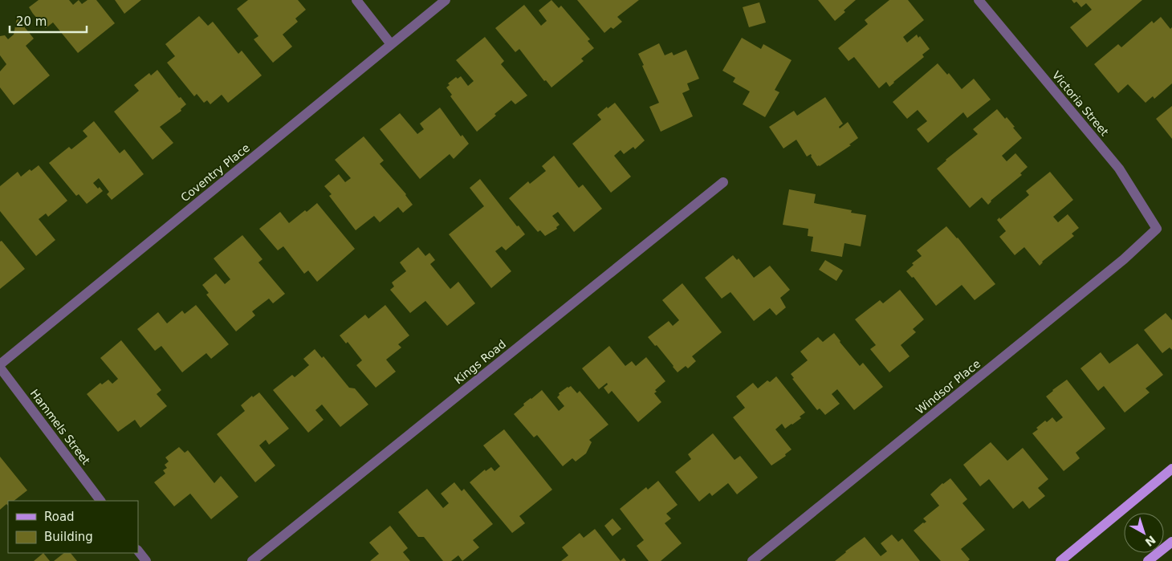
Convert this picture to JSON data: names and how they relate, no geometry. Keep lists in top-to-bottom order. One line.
{"streets":{"street":["Victoria Street","Coventry Place","Kings Road","Windsor Place","Hammels Street"]},"crossings":[["Victoria Street","Windsor Place"],["Coventry Place","Hammels Street"]],"legend":["Road","Building"],"scale_bar":"20 m","north":"bottom right"}
